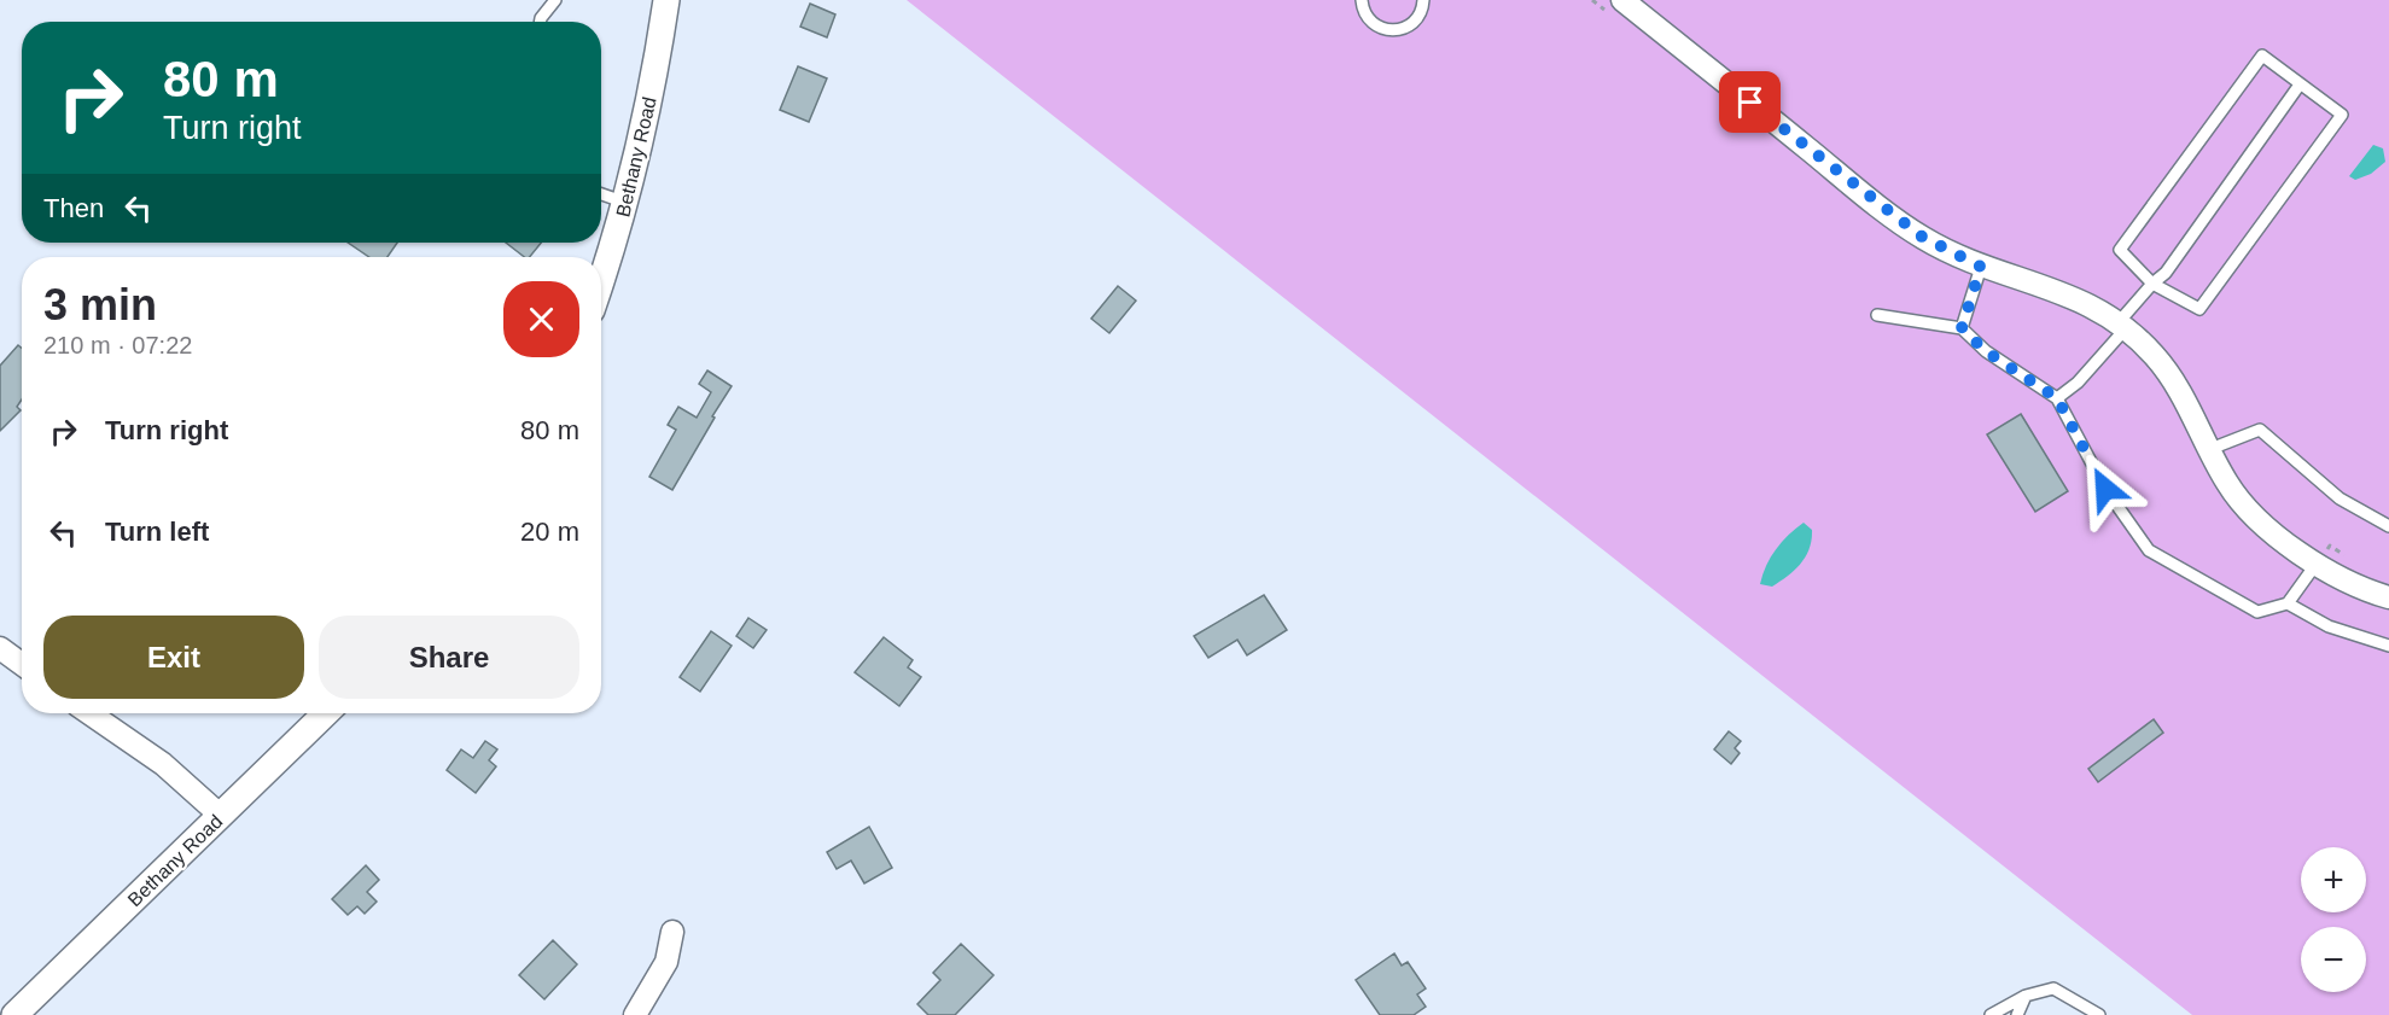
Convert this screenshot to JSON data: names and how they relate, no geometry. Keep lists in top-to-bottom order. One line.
{"streets":{"street":["Bethany Road"]},"page":{"turn":["80 m","Turn right"],"then":"Then","heading":["3 min","210 m · 07:22"],"list":[{"name":"Turn right","value":"80 m"},{"name":"Turn left","value":"20 m"}],"buttons":["Exit","Share"],"map_buttons":["+","−"]}}
